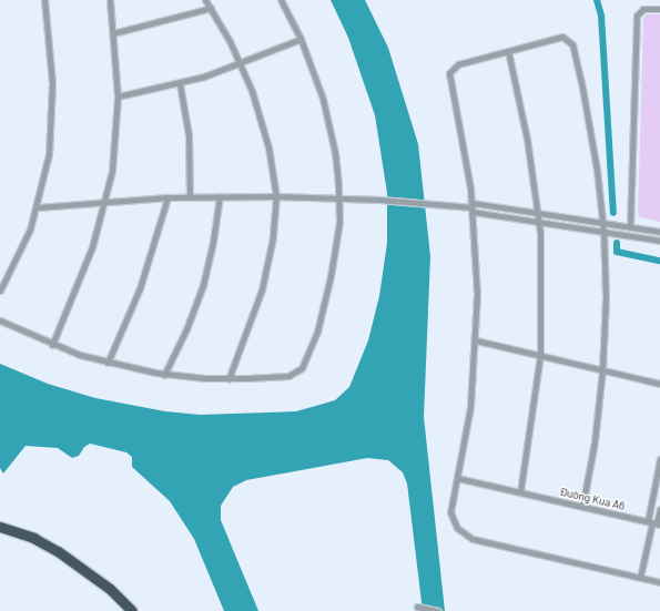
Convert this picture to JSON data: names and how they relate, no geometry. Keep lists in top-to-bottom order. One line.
{"streets":{"street":["Đường Kua A6"]}}
